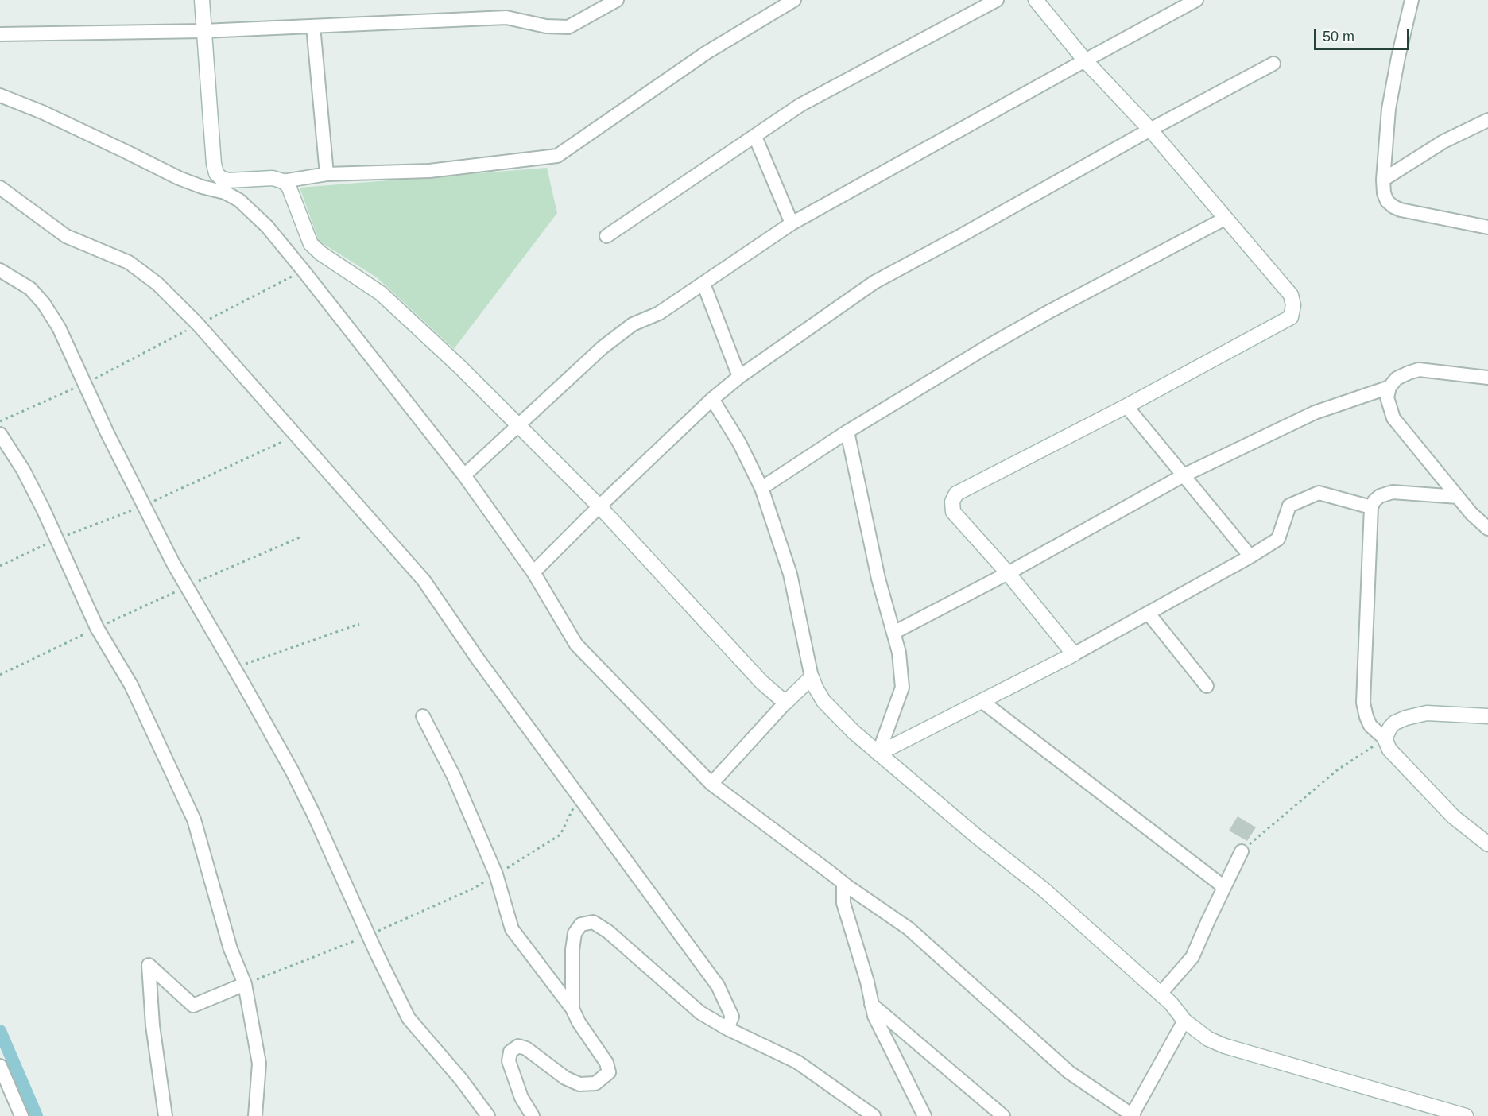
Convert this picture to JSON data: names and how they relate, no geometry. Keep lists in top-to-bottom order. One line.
{"scale_bar":"50 m"}
